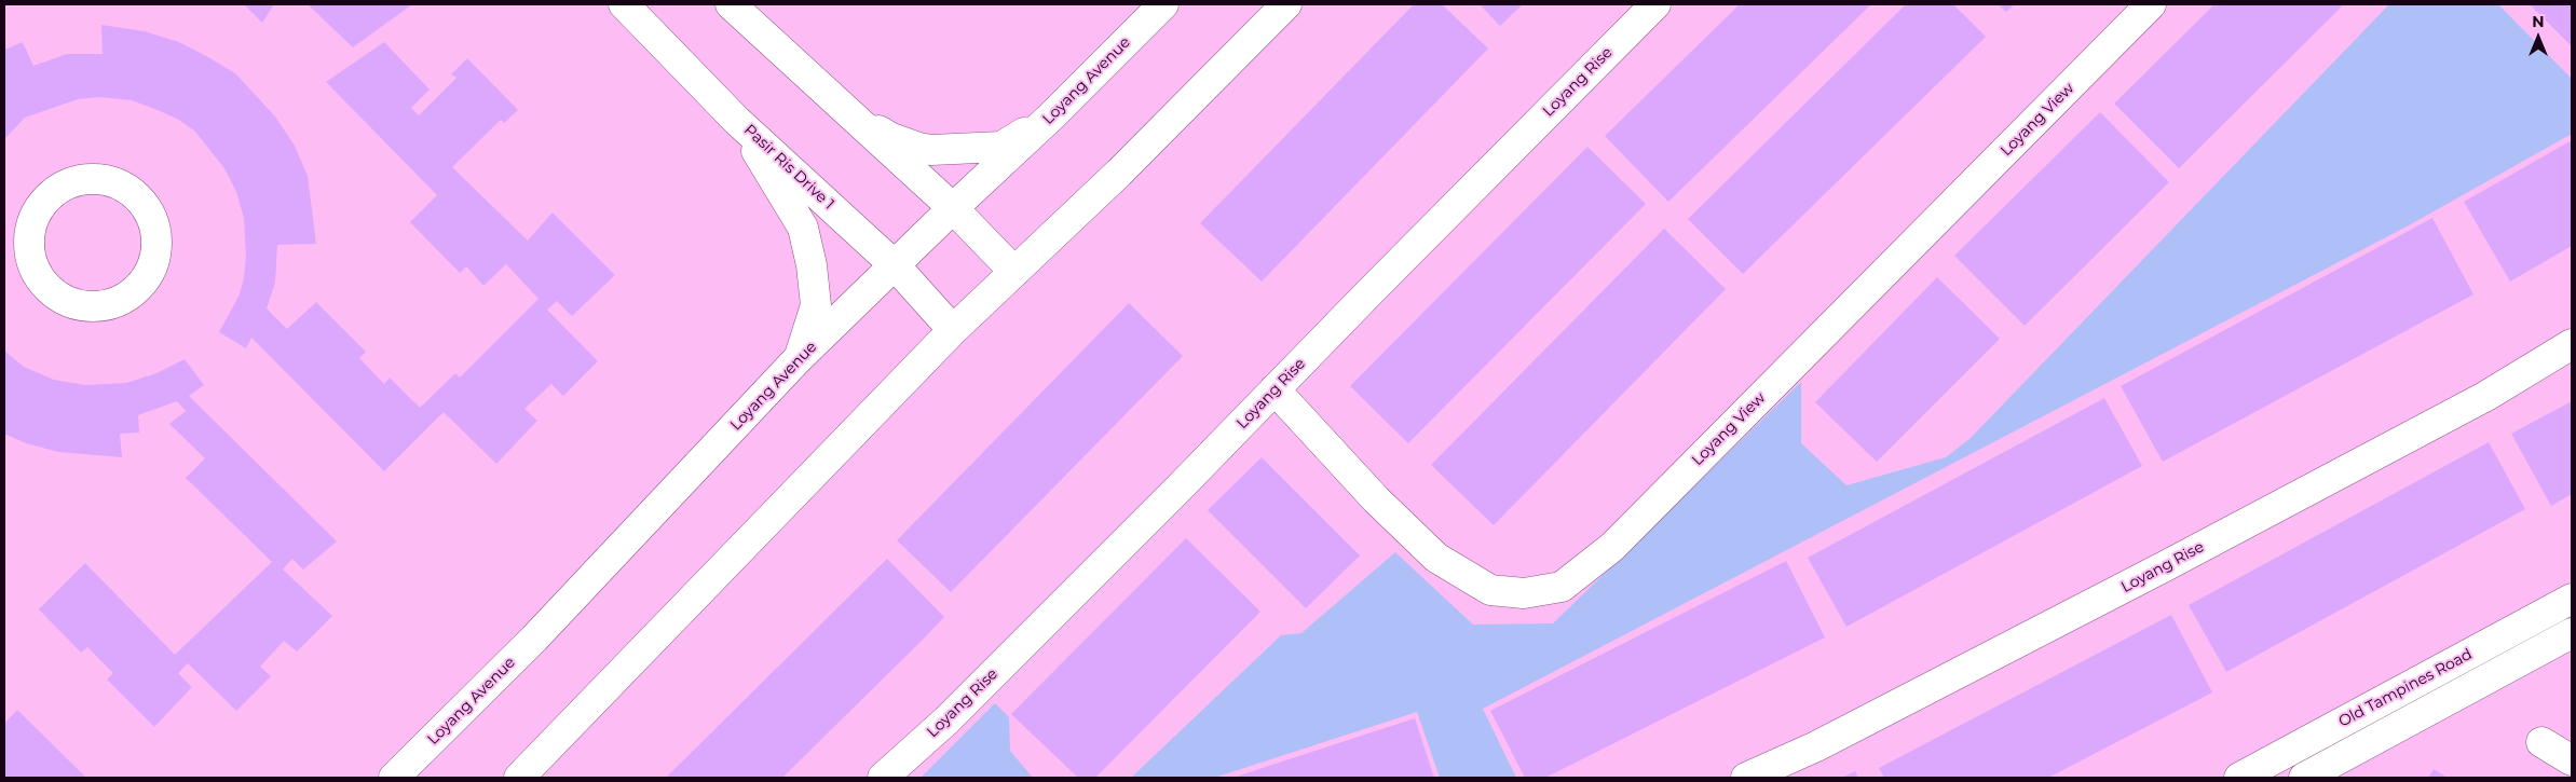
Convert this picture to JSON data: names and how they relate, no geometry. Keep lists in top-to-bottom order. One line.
{"streets":{"street":["Loyang Avenue","Loyang Rise","Loyang View","Pasir Ris Drive 1","Old Tampines Road"]},"crossings":[["Loyang Avenue","Pasir Ris Drive 1"],["Loyang Rise","Loyang View"]],"north":"top"}
